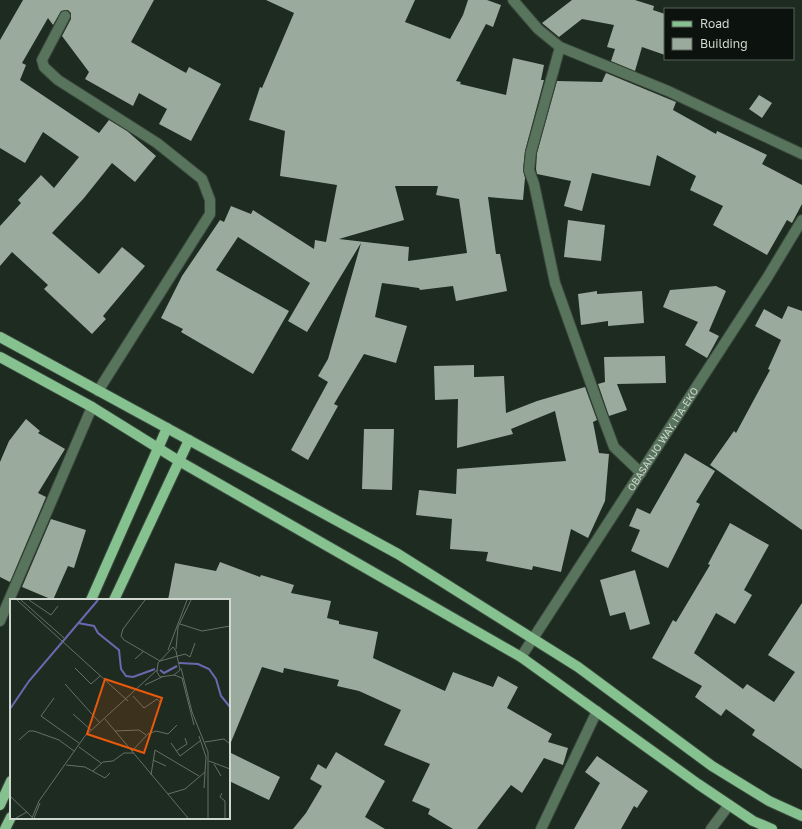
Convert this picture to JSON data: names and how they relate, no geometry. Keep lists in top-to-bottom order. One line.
{"streets":{"street":["OBASANJO WAY, ITA-EKO"]},"legend":["Road","Building"]}
